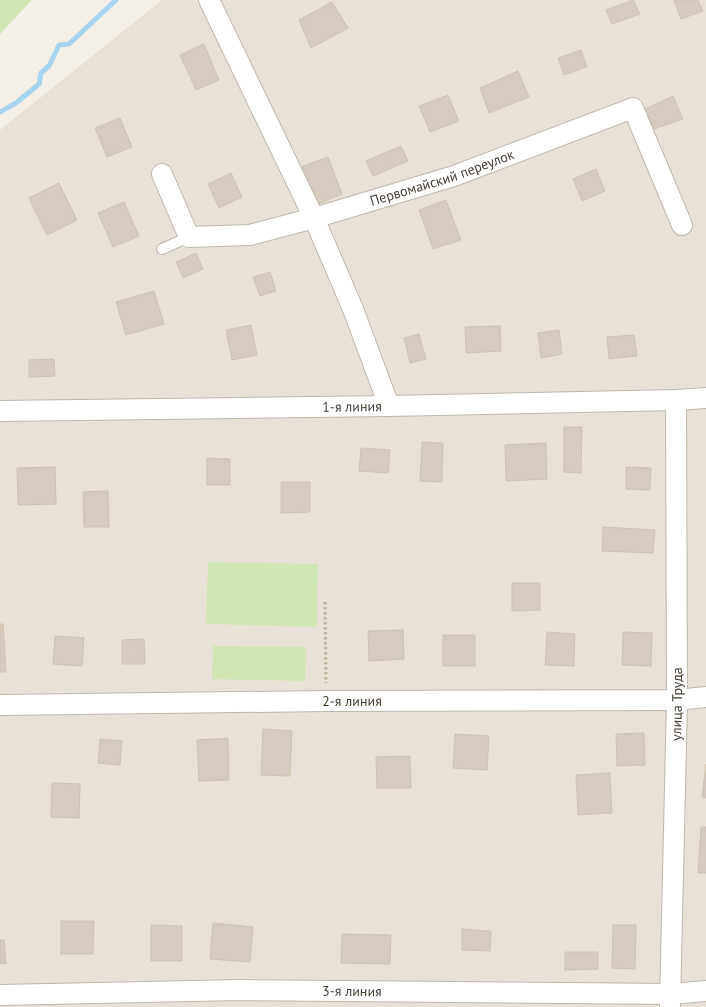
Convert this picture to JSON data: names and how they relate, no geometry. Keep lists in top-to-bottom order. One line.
{"streets":{"street":["Первомайский переулок","1-я линия","2-я линия","улица Труда","3-я линия"]},"crossings":[["1-я линия","улица Труда"],["2-я линия","улица Труда"],["улица Труда","3-я линия"]]}
